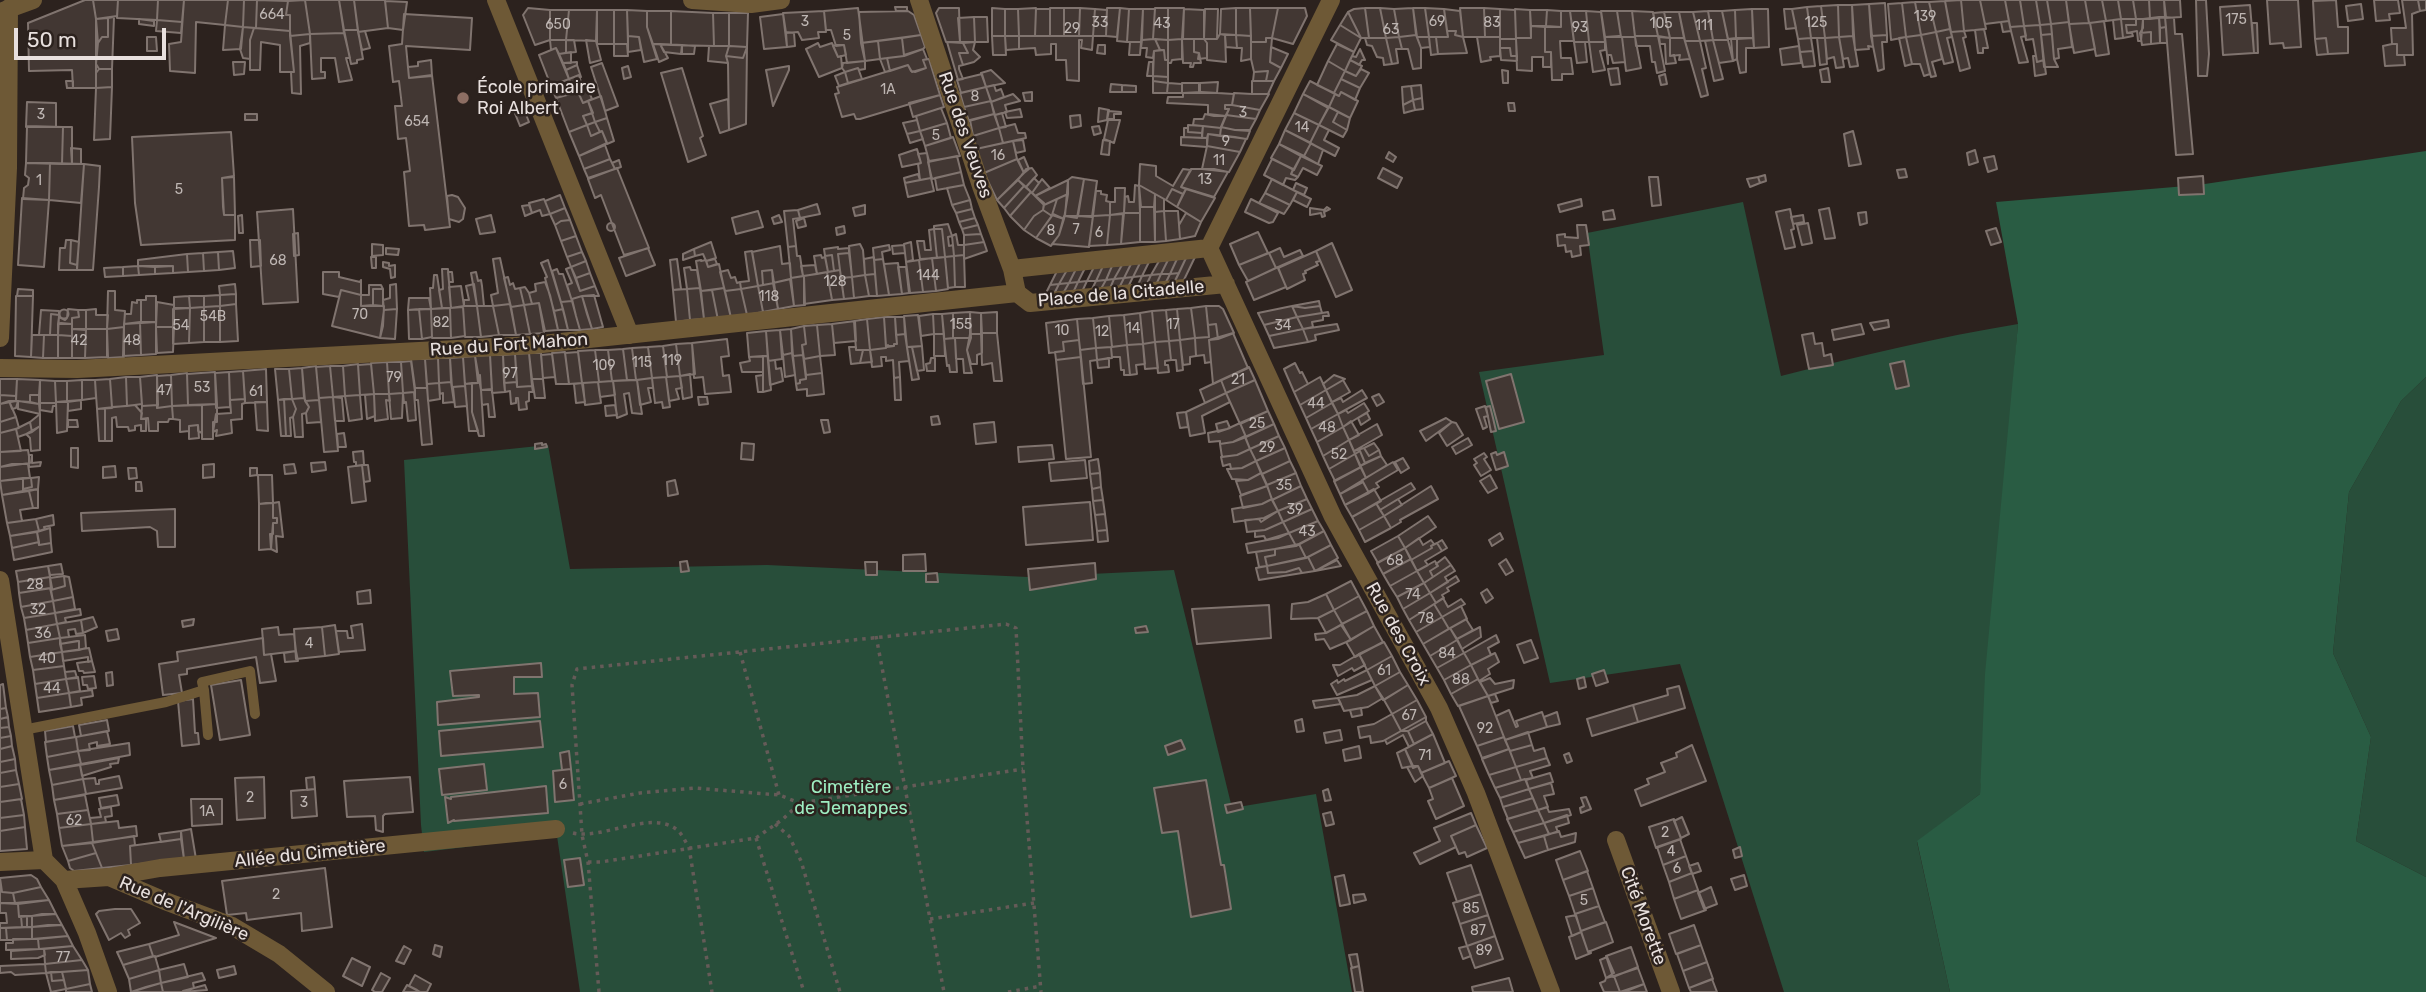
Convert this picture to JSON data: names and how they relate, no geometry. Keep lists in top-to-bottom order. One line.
{"streets":{"street":["Rue des Veuves","Place de la Citadelle","Rue du Fort Mahon","Rue des Croix","Allée du Cimetière","Rue de l'Argilière","Cité Morette"]},"crossings":[["Rue des Veuves","Place de la Citadelle"],["Place de la Citadelle","Rue du Fort Mahon"],["Place de la Citadelle","Rue des Croix"],["Allée du Cimetière","Rue de l'Argilière"]],"parks":["Cimetière de Jemappes"],"places":["École primaire Roi Albert"],"house_numbers":["664","139","175","3","69","33","83","125","43","105","650","111","93","29","63","5","1A","8","3","3","654","14","5","9","16","11","13","1","5","7","8","6","68","144","128","118","70","54B","82","155","17","54","34","14","10","12","42","48","119","115","109","97","79","21","53","47","61","44","25","48","29","52","35","39","43","68","28","74","32","78","36","4","84","40","61","88","44","67","92","71","6","2","3","1A","62","2","4","6","2","5","85","87","89","77"],"scale_bar":"50 m"}
